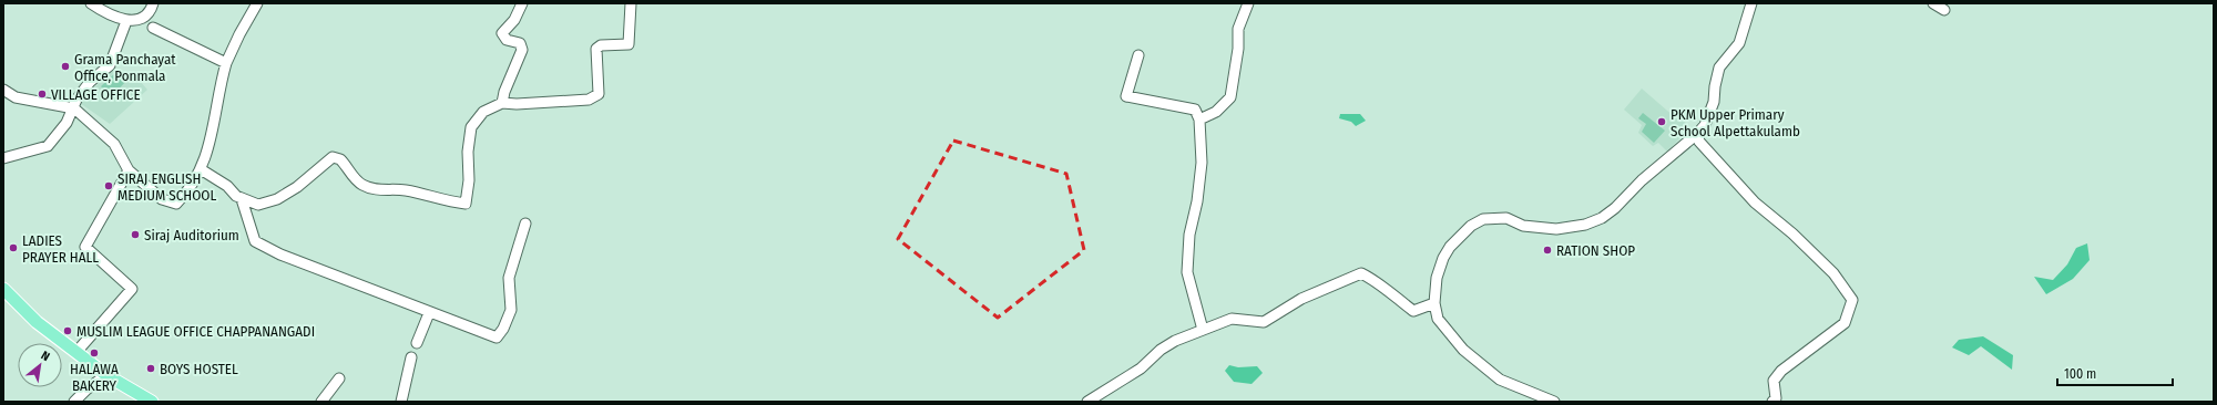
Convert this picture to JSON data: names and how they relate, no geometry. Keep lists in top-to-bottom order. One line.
{"places":["Grama Panchayat Office, Ponmala","VILLAGE OFFICE","PKM Upper Primary School Alpettakulamb","SIRAJ ENGLISH MEDIUM SCHOOL","Siraj Auditorium","LADIES PRAYER HALL","RATION SHOP","MUSLIM LEAGUE OFFICE CHAPPANANGADI","HALAWA BAKERY","BOYS HOSTEL"],"scale_bar":"100 m","north":"top right"}
